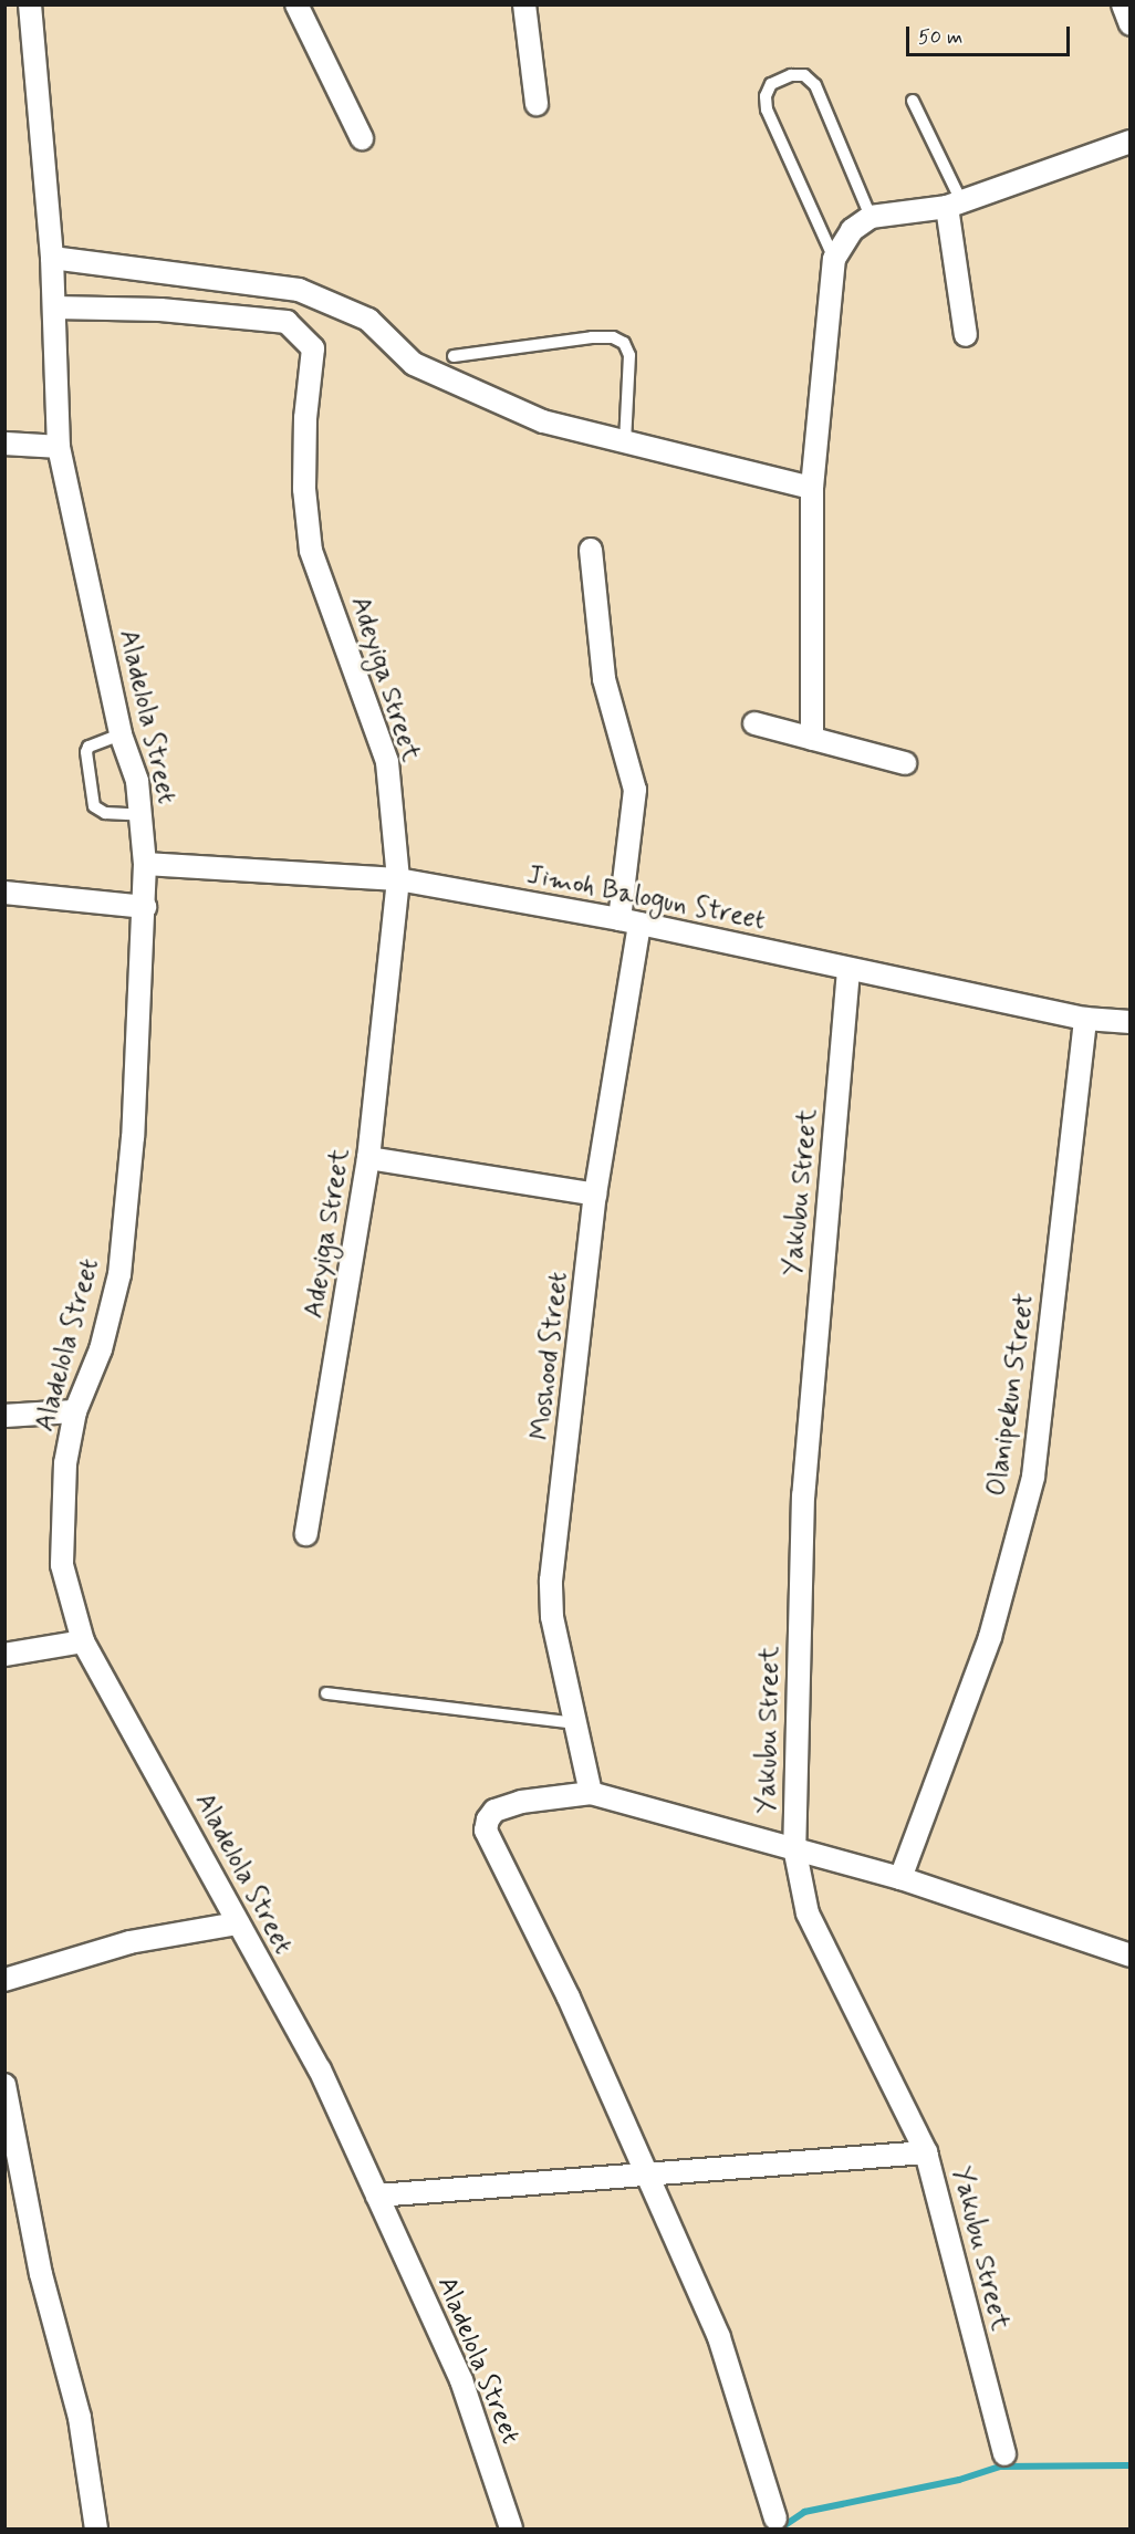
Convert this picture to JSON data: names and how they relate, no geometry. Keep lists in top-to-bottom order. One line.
{"streets":{"street":["Adeyiga Street","Aladelola Street","Jimoh Balogun Street","Yakubu Street","Moshood Street","Olanipekun Street"]},"crossings":[["Adeyiga Street","Aladelola Street"],["Adeyiga Street","Jimoh Balogun Street"],["Aladelola Street","Jimoh Balogun Street"],["Jimoh Balogun Street","Yakubu Street"],["Jimoh Balogun Street","Moshood Street"],["Jimoh Balogun Street","Olanipekun Street"]],"scale_bar":"50 m"}
